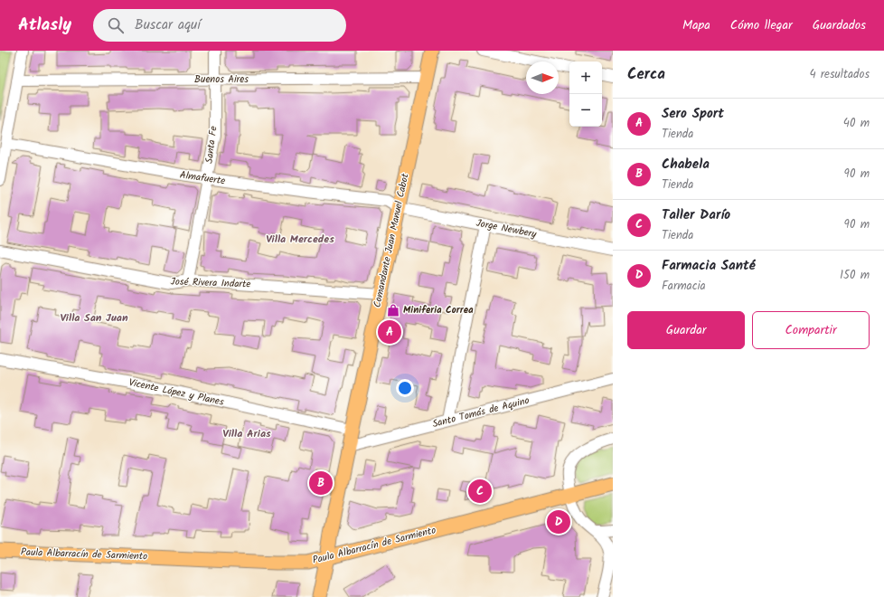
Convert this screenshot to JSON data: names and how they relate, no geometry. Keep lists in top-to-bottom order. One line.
{"streets":{"main road":["Comandante Juan Manuel Cabot","Paula Albarracín de Sarmiento"],"street":["Buenos Aires","Santa Fe","Almafuerte","Jorge Newbery","José Rivera Indarte","Vicente López y Planes","Santo Tomás de Aquino"]},"crossings":[["Buenos Aires","Santa Fe"],["Buenos Aires","Comandante Juan Manuel Cabot"],["Santa Fe","Almafuerte"],["Santa Fe","José Rivera Indarte"],["Almafuerte","Jorge Newbery"],["Almafuerte","Comandante Juan Manuel Cabot"],["Jorge Newbery","Comandante Juan Manuel Cabot"],["Comandante Juan Manuel Cabot","José Rivera Indarte"],["Comandante Juan Manuel Cabot","Vicente López y Planes"],["Comandante Juan Manuel Cabot","Santo Tomás de Aquino"],["Comandante Juan Manuel Cabot","Paula Albarracín de Sarmiento"]],"districts":["Villa Mercedes","Villa San Juan","Villa Arias"],"places":{"shop":["Miniferia Correa"]},"north":"right","page":{"header":"Atlasly","search":"Buscar aquí","nav":["Mapa","Cómo llegar","Guardados"],"heading":["Cerca","4 resultados"],"map_buttons":["+","−"],"list":[{"mark":"A","name":"Sero Sport","note":"Tienda","value":"40 m"},{"mark":"B","name":"Chabela","note":"Tienda","value":"90 m"},{"mark":"C","name":"Taller Darío","note":"Tienda","value":"90 m"},{"mark":"D","name":"Farmacia Santé","note":"Farmacia","value":"150 m"}],"buttons":["Guardar","Compartir"],"pins":["A","B","C","D"]}}
